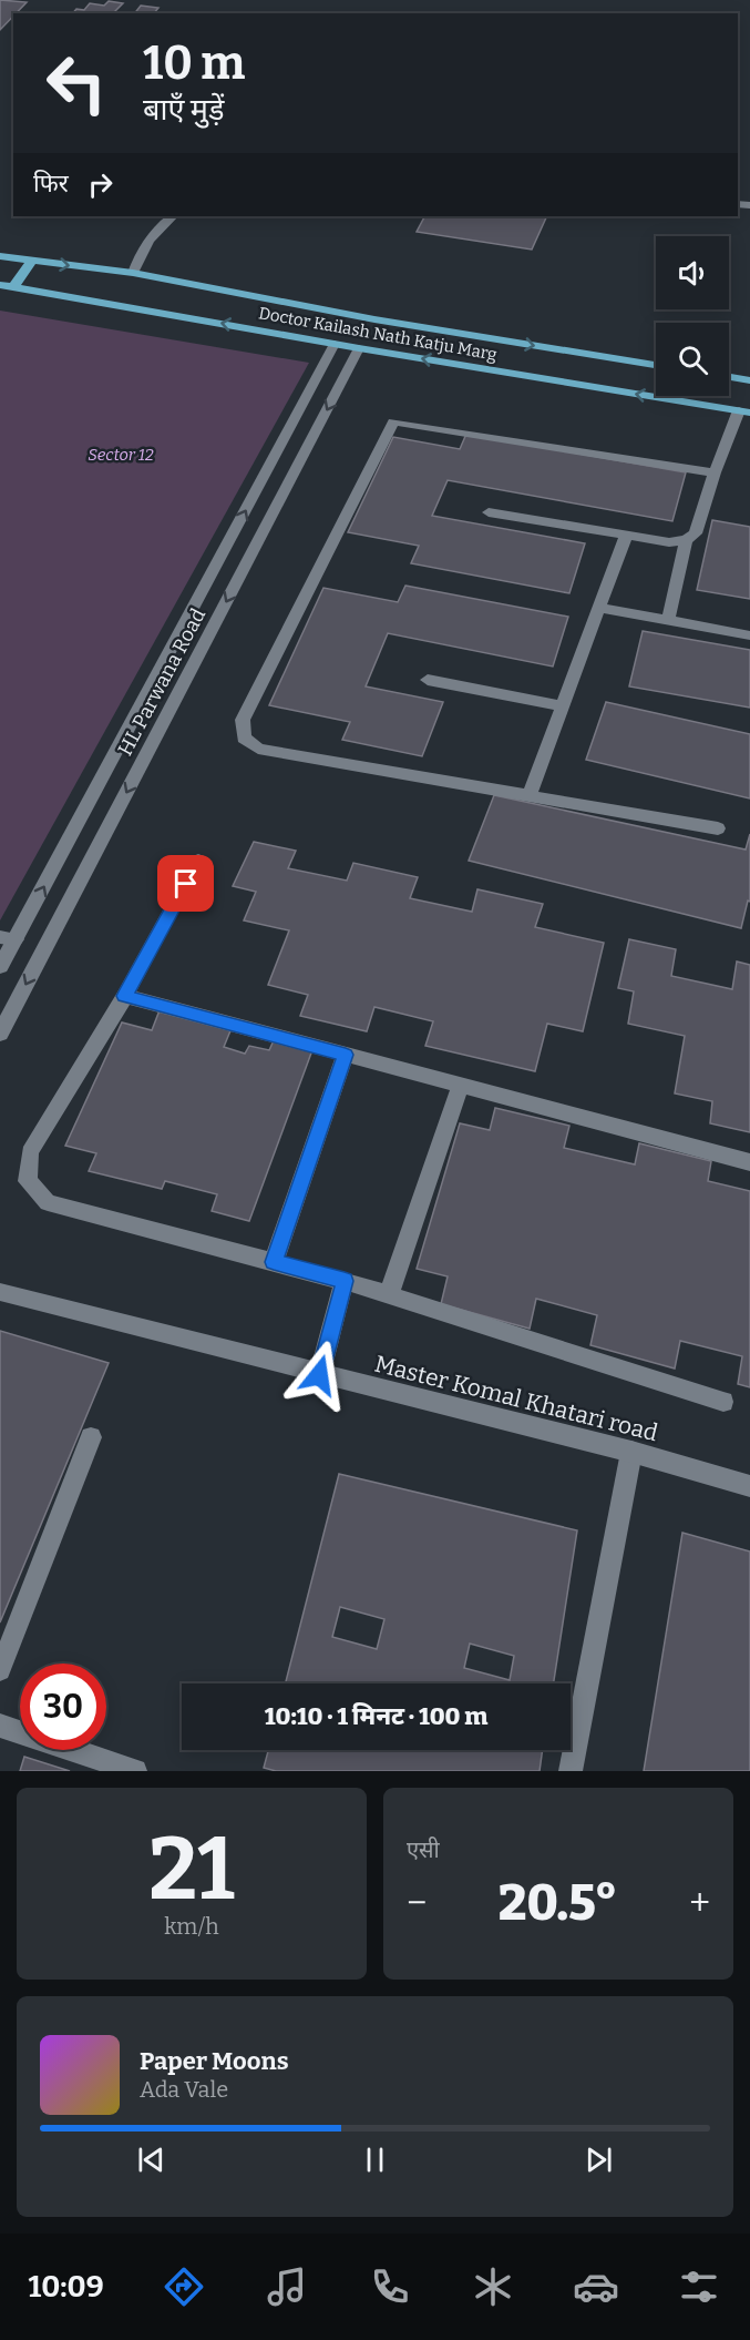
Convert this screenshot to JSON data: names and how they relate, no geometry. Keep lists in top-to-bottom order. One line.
{"streets":{"main road":["Doctor Kailash Nath Katju Marg"],"street":["HL Parwana Road","Master Komal Khatari road"]},"crossings":[["Doctor Kailash Nath Katju Marg","HL Parwana Road"]],"parks":["Sector 12"],"page":{"turn":["10 m","बाएँ मुड़ें"],"then":"फिर","limit":"30","trip":"10:10 · 1 मिनट · 100 m","tile":[["21","km/h"],"एसी"],"heat":["−","20.5°","+"],"song":["Paper Moons","Ada Vale"],"tabs":"10:09"}}
